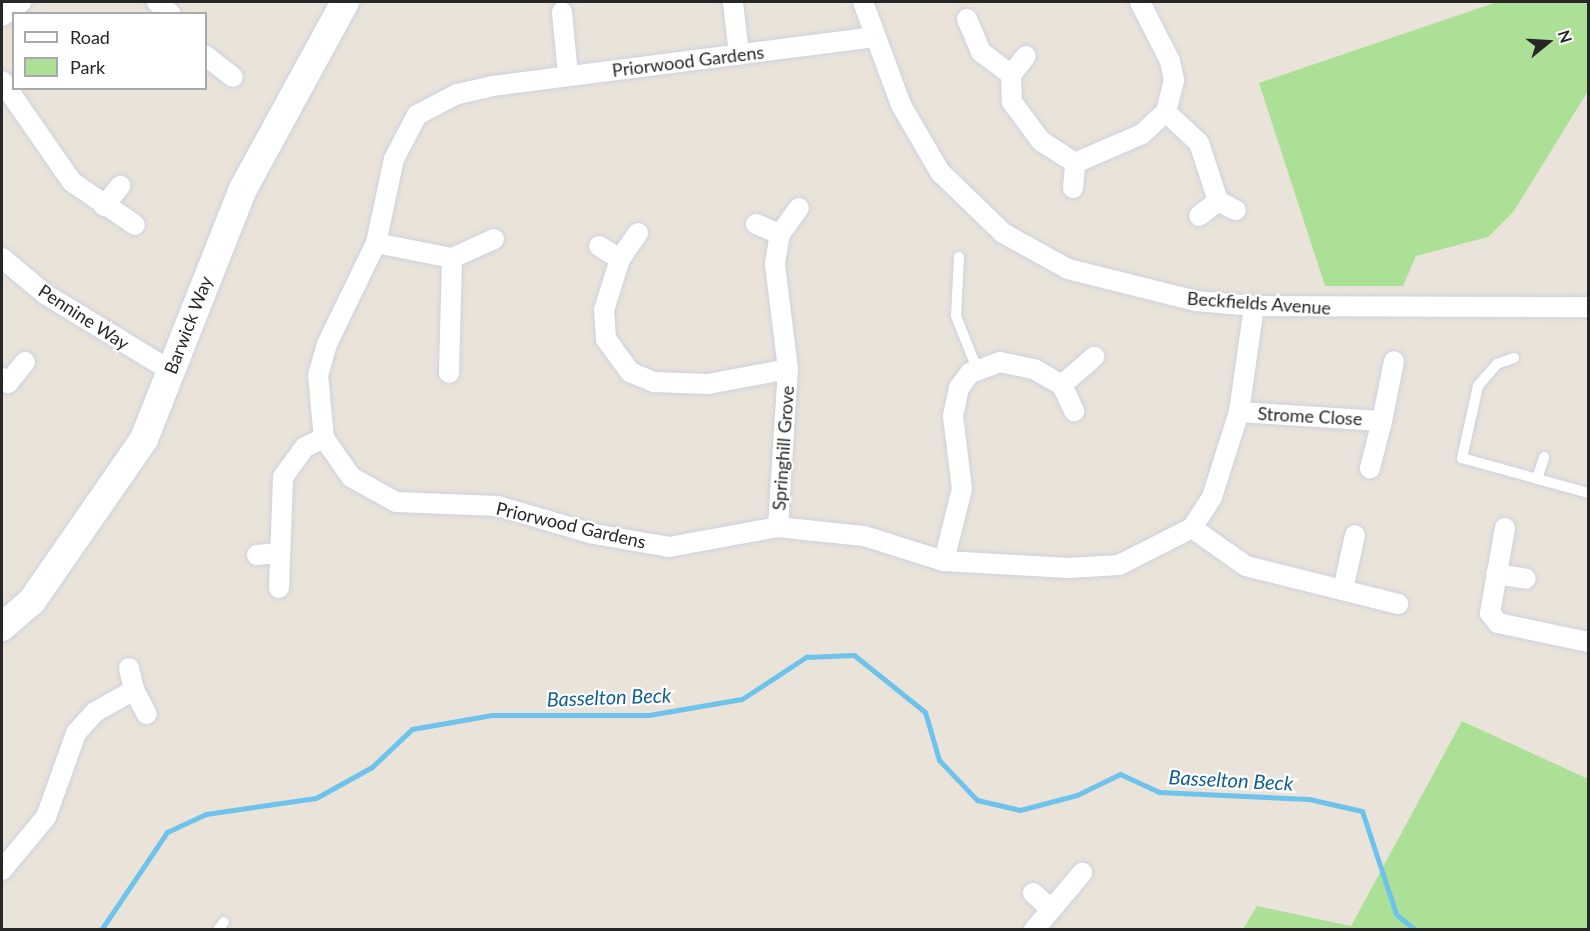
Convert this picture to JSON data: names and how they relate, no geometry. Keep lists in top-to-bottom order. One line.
{"streets":{"street":["Priorwood Gardens","Beckfields Avenue","Pennine Way","Barwick Way","Strome Close","Springhill Grove"]},"crossings":[["Priorwood Gardens","Beckfields Avenue"],["Priorwood Gardens","Springhill Grove"],["Pennine Way","Barwick Way"]],"water":["Basselton Beck"],"legend":["Road","Park"],"north":"right"}
